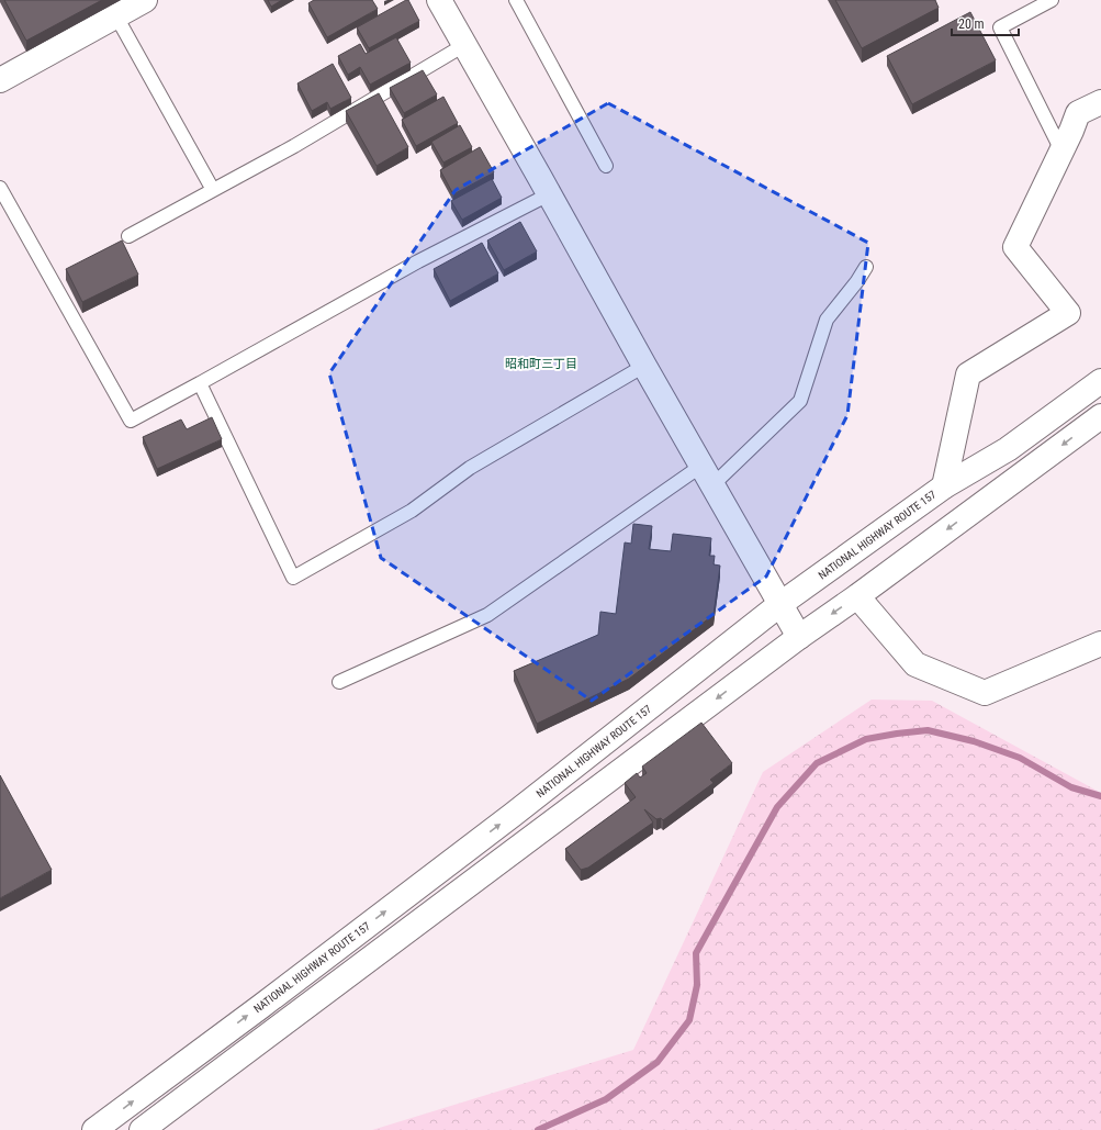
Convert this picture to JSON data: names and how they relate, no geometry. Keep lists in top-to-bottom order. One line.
{"streets":{"main road":["NATIONAL HIGHWAY ROUTE 157"]},"districts":["昭和町三丁目"],"scale_bar":"20 m"}
